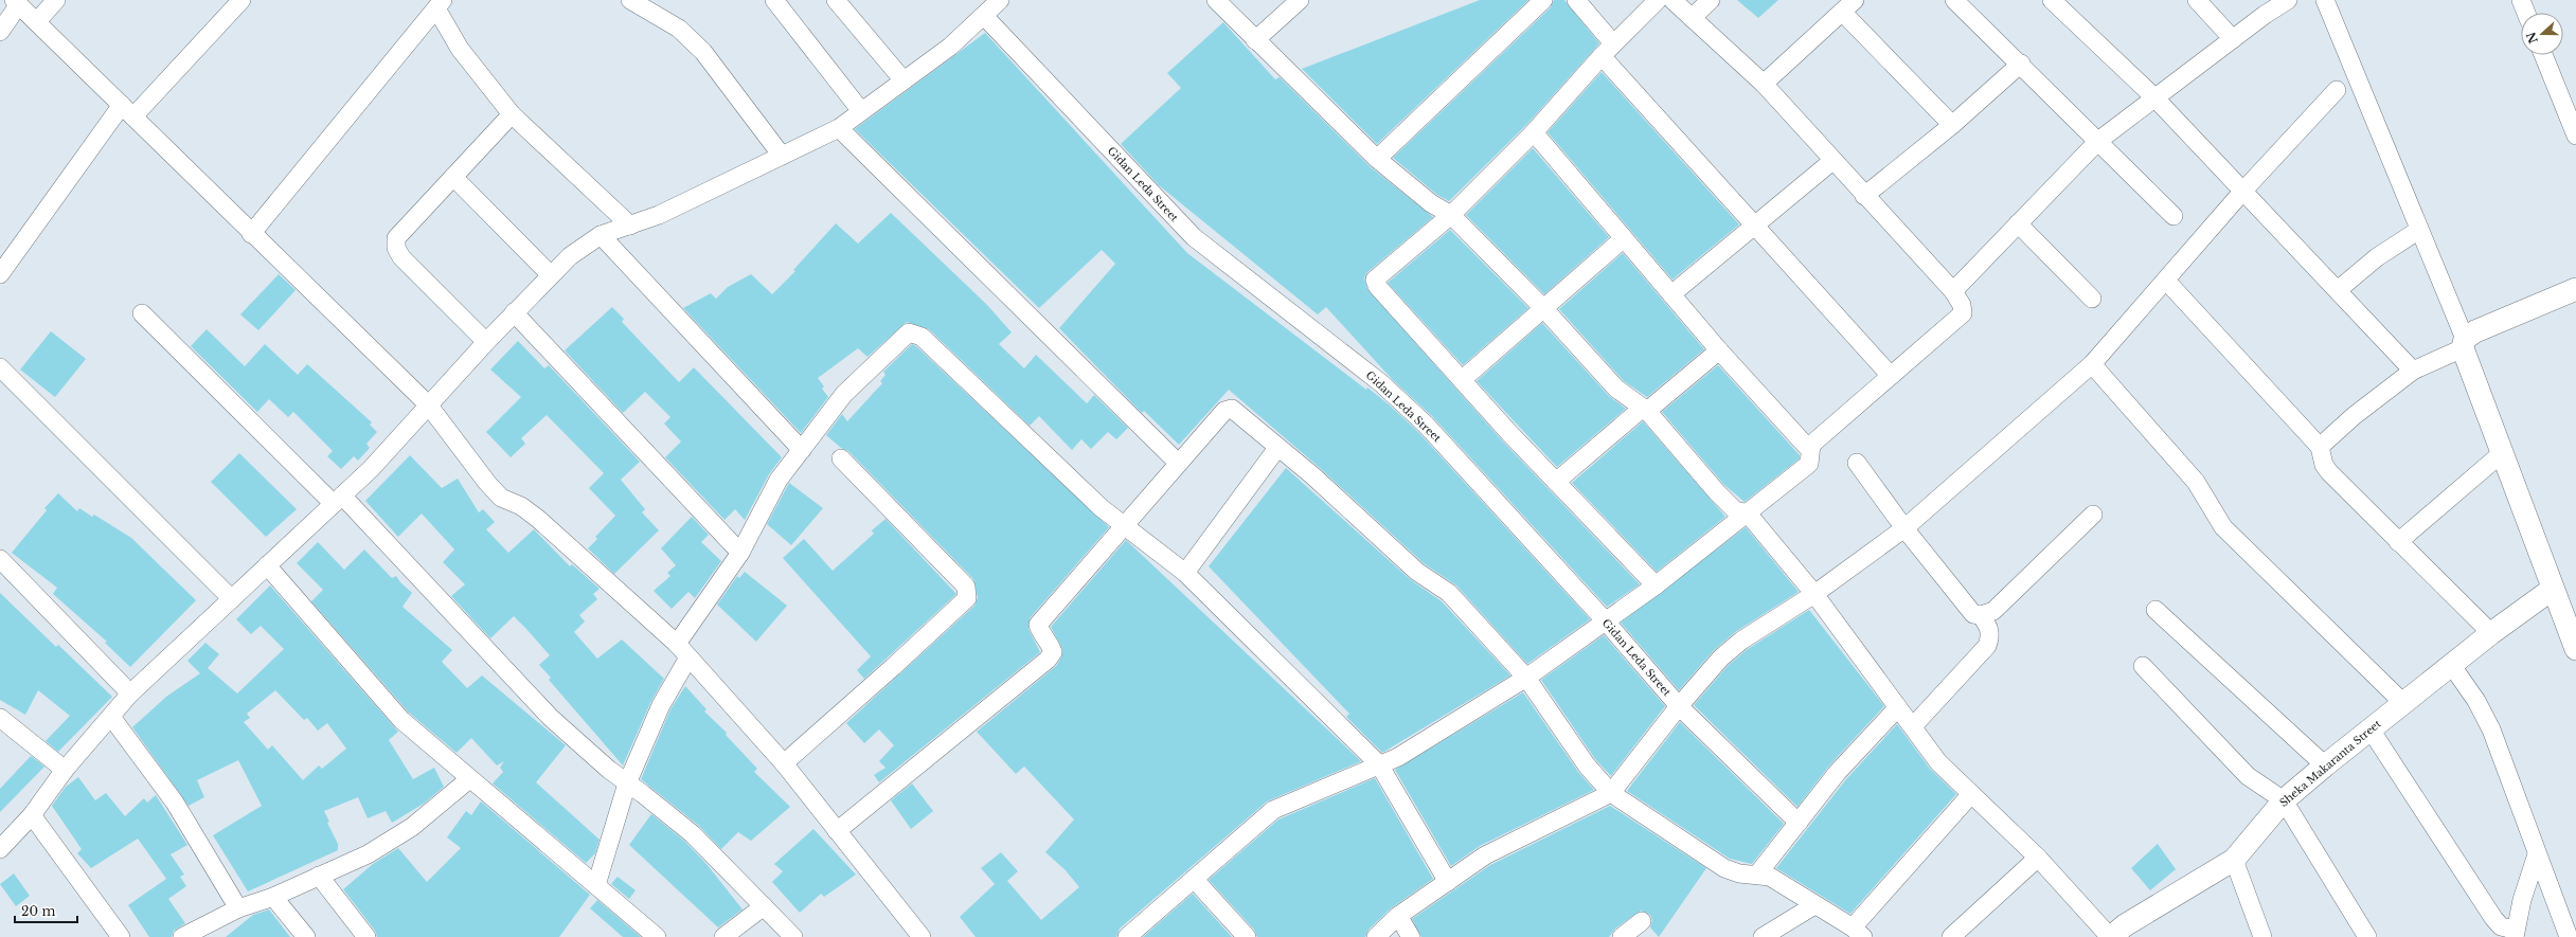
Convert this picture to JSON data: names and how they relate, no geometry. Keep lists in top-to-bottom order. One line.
{"streets":{"street":["Gidan Leda Street","Sheka Makaranta Street"]},"scale_bar":"20 m","north":"left"}
